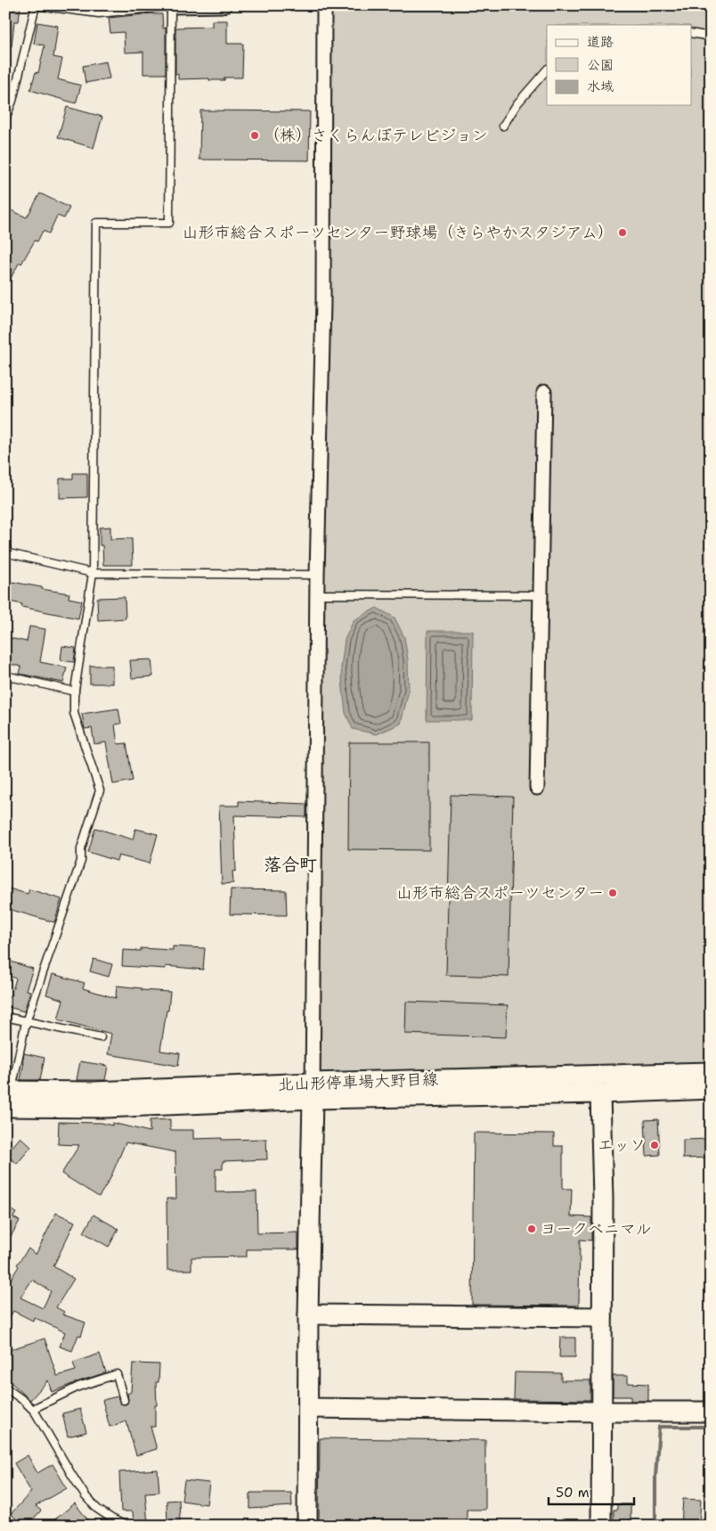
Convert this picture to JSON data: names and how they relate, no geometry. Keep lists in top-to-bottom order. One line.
{"streets":{"street":["北山形停車場大野目線"]},"districts":["落合町"],"places":["（株）さくらんぼテレビジョン","山形市総合スポーツセンター野球場（きらやかスタジアム）","山形市総合スポーツセンター","エッソ","ヨークベニマル"],"legend":["道路","公園","水域"],"scale_bar":"50 m"}
